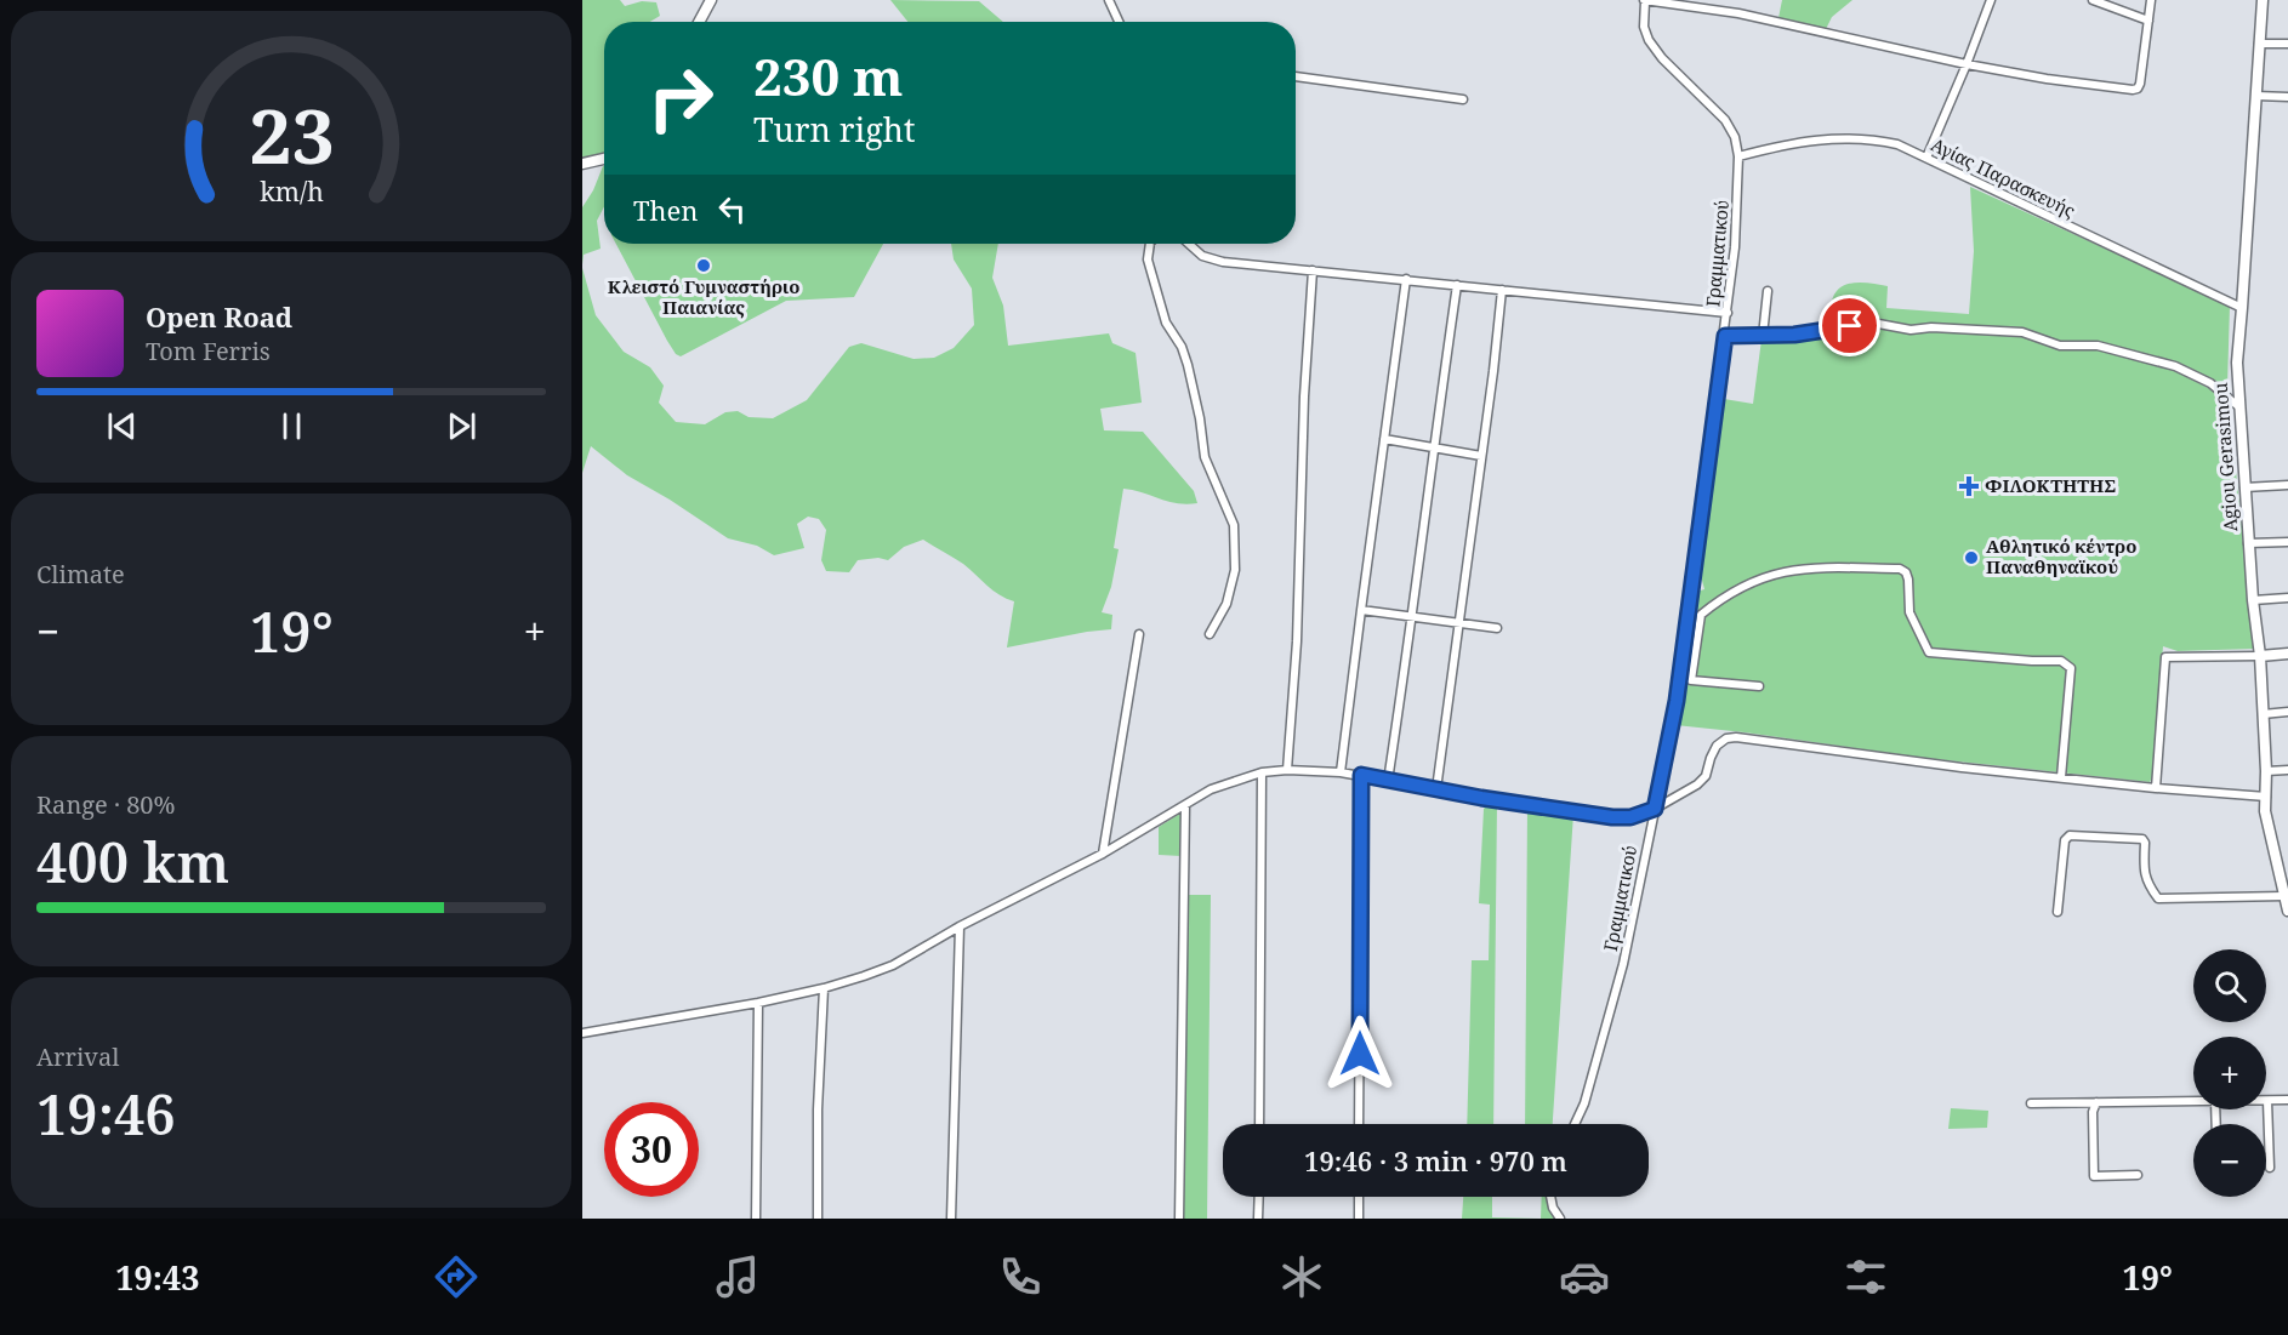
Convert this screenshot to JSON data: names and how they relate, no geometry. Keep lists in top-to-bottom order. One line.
{"streets":{"street":["Αγίας Παρασκευής","Γραμματικού","Agiou Gerasimou"]},"crossings":[["Αγίας Παρασκευής","Γραμματικού"],["Αγίας Παρασκευής","Agiou Gerasimou"]],"places":{"other":["Κλειστό Γυμναστήριο Παιανίας","Αθλητικό κέντρο Παναθηναϊκού"],"health":["ΦΙΛΟΚΤΗΤΗΣ"]},"page":{"turn":["230 m","Turn right"],"then":"Then","song":["Open Road","Tom Ferris"],"tile":["Climate",["Range · 80%","400 km"],["Arrival","19:46"]],"heat":["−","19°","+"],"map_buttons":["+","−"],"limit":"30","trip":"19:46 · 3 min · 970 m","tabs":["19:43","19°"],"gauge":["23","km/h"]}}
